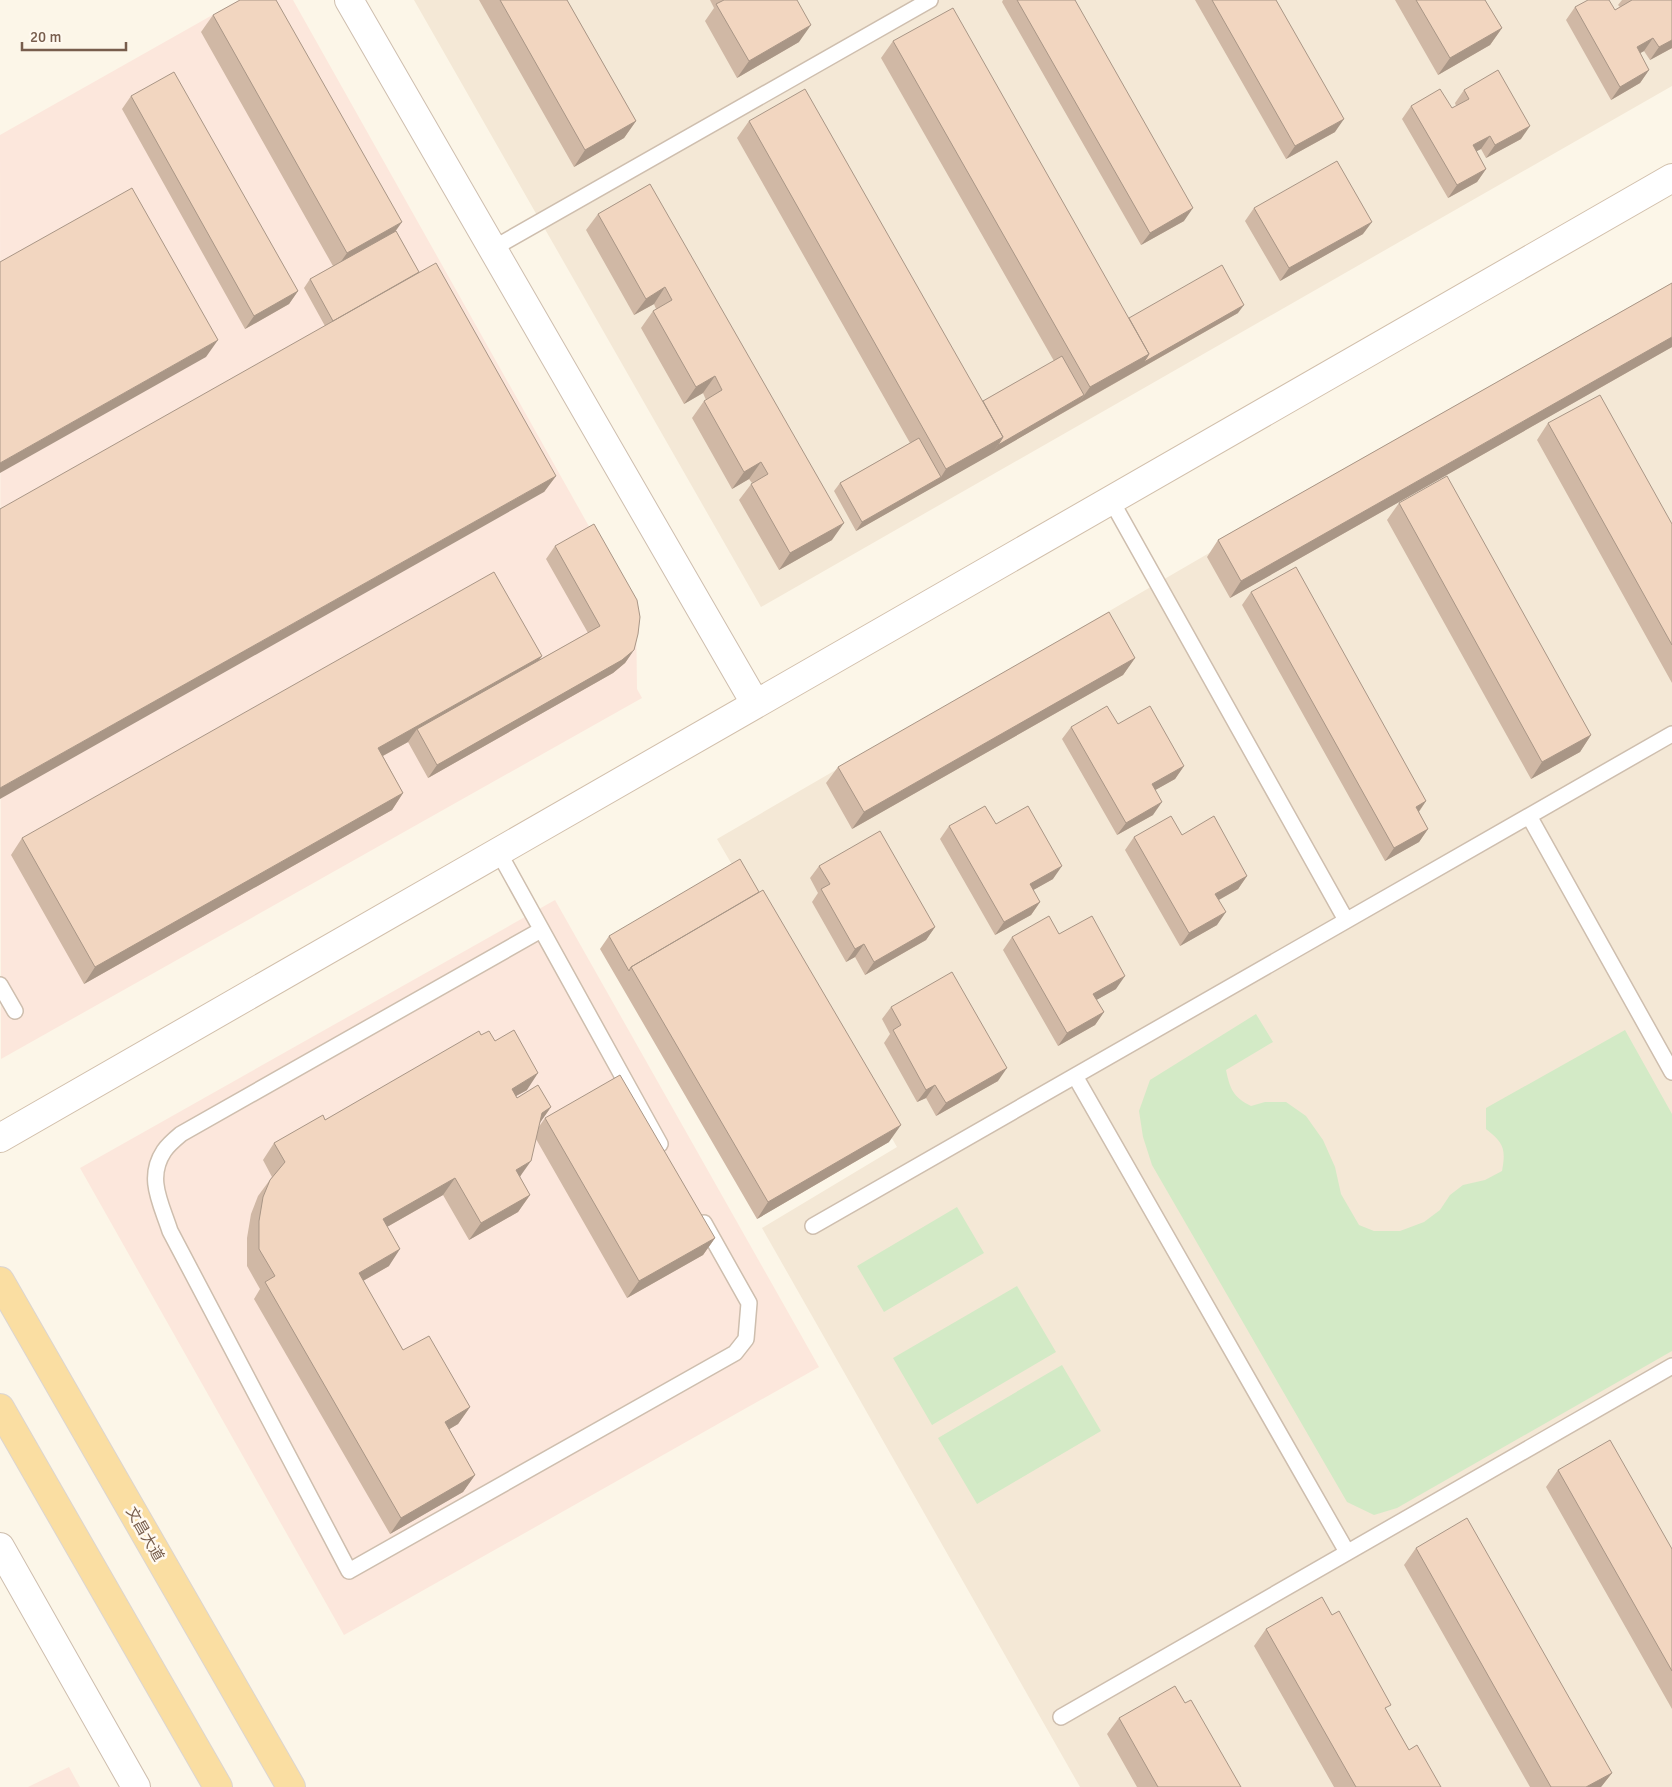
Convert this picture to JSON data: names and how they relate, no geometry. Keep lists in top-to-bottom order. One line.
{"streets":{"main road":["文昌大道"]},"scale_bar":"20 m"}
